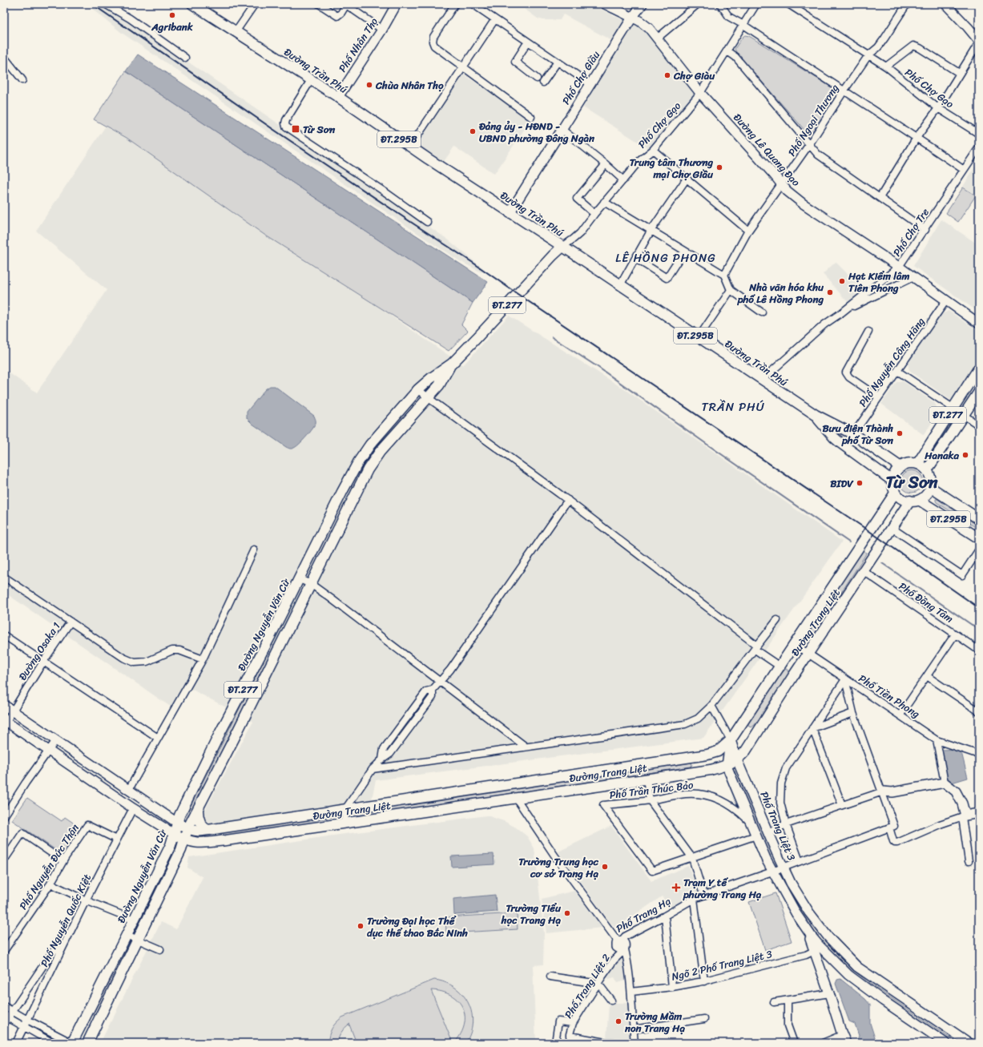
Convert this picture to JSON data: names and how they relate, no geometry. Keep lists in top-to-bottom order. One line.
{"streets":{"main road":["Phố Nhân Thọ","Đường Trần Phú","Phố Chợ Giầu","ĐT.295B","Đường Lê Quang Đạo","ĐT.277","Đường Trang Liệt","Đường Nguyễn Văn Cừ","Phố Trang Liệt 3"],"street":["Phố Chợ Gạo","Phố Ngoại Thương","Phố Chợ Tre","Phố Nguyễn Công Hãng","Phố Đồng Tâm","Đường Osaka 1","Phố Tiền Phong","Phố Trần Thúc Bảo","Phố Nguyễn Đức Thận","Phố Trang Hạ","Phố Nguyễn Quốc Kiệt","Ngõ 2 Phố Trang Liệt 3","Phố Trang Liệt 2"]},"crossings":[["Phố Nhân Thọ","Đường Trần Phú"],["Đường Trần Phú","Phố Chợ Giầu"],["Đường Trần Phú","Phố Chợ Gạo"],["Đường Trần Phú","ĐT.295B"],["Đường Trần Phú","Phố Chợ Tre"],["Đường Trần Phú","ĐT.277"],["Đường Trần Phú","Phố Nguyễn Công Hãng"],["Đường Trần Phú","Đường Trang Liệt"],["Đường Trần Phú","Đường Nguyễn Văn Cừ"],["Phố Chợ Giầu","Đường Lê Quang Đạo"],["Phố Chợ Gạo","Phố Ngoại Thương"],["Phố Chợ Gạo","Đường Lê Quang Đạo"],["Phố Chợ Gạo","Đường Nguyễn Văn Cừ"],["Phố Ngoại Thương","Đường Lê Quang Đạo"],["ĐT.295B","ĐT.277"],["ĐT.295B","Đường Trang Liệt"],["Đường Lê Quang Đạo","Phố Chợ Tre"],["Đường Lê Quang Đạo","Phố Nguyễn Công Hãng"],["ĐT.277","Đường Trang Liệt"],["Phố Đồng Tâm","Đường Trang Liệt"],["Đường Trang Liệt","Đường Nguyễn Văn Cừ"],["Đường Trang Liệt","Phố Tiền Phong"],["Đường Trang Liệt","Phố Trang Liệt 3"],["Đường Trang Liệt","Phố Trang Hạ"],["Phố Trang Liệt 3","Phố Trang Hạ"],["Phố Nguyễn Đức Thận","Phố Nguyễn Quốc Kiệt"],["Phố Trang Hạ","Phố Trang Liệt 2"]],"districts":["LÊ HỒNG PHONG","TRẦN PHÚ","Từ Sơn"],"places":{"other":["Agribank","Chợ Giàu","Chùa Nhân Thọ","Đảng ủy - HĐND - UBND phường Đông Ngàn","Trung tâm Thương mại Chợ Giầu","Hạt Kiểm lâm Tiên Phong","Nhà văn hóa khu phố Lê Hồng Phong","Bưu điện Thành phố Từ Sơn","Hanaka","BIDV","Trường Trung học cơ sở Trang Hạ","Trường Tiểu học Trang Hạ","Trường Đại học Thể dục thể thao Bắc Ninh","Trường Mầm non Trang Hạ"],"transit":["Từ Sơn"],"health":["Trạm Y tế phường Trang Hạ"]}}
